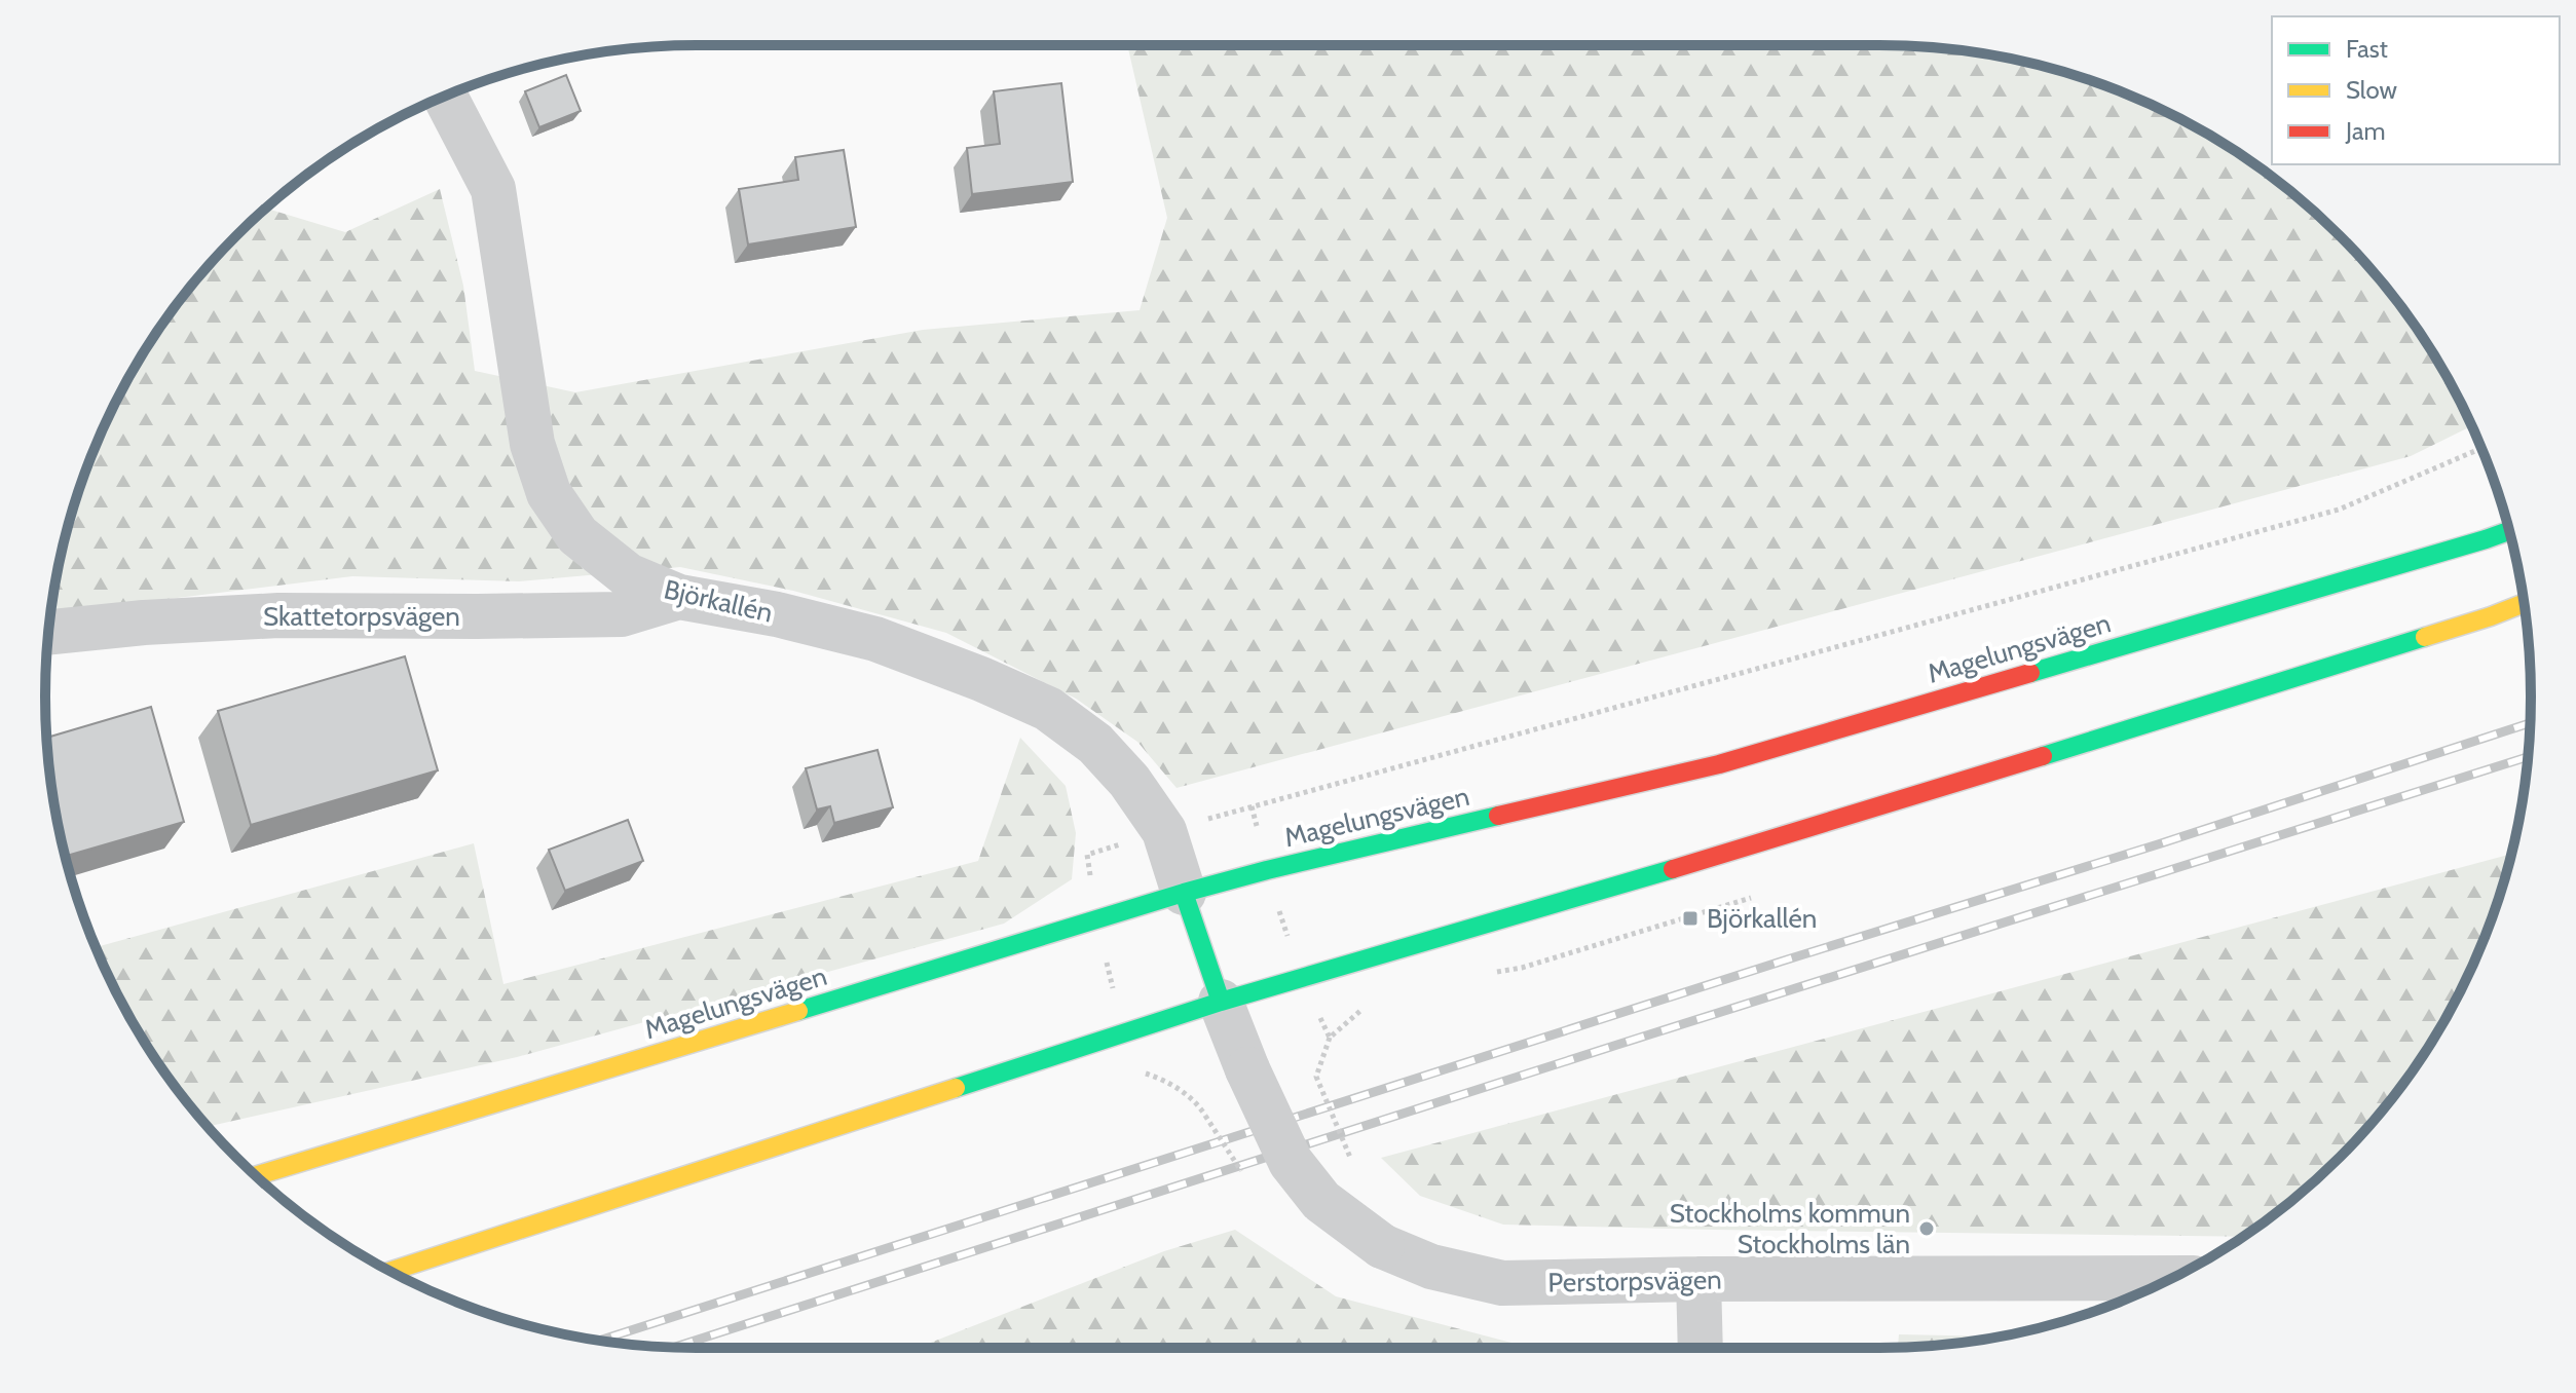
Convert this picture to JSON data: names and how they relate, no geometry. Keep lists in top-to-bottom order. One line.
{"streets":{"main road":["Magelungsvägen"],"street":["Björkallén","Skattetorpsvägen","Perstorpsvägen"]},"crossings":[["Björkallén","Skattetorpsvägen"],["Björkallén","Magelungsvägen"]],"places":{"transit":["Björkallén"],"other":["Stockholms kommun Stockholms län"]},"legend":["Fast","Slow","Jam"]}
